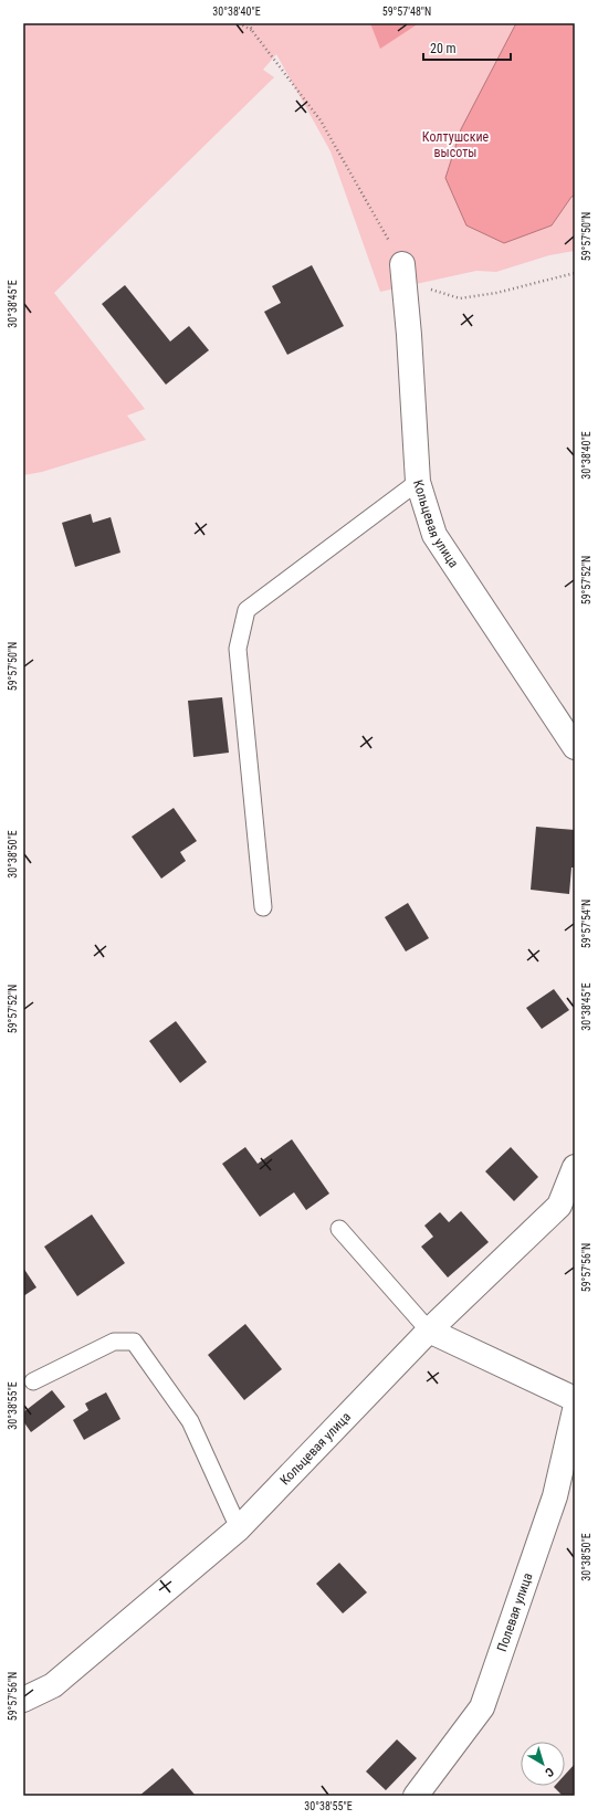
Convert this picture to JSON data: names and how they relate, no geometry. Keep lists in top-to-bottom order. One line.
{"streets":{"street":["Кольцевая улица","Полевая улица"]},"parks":["Колтушские высоты"],"scale_bar":"20 m","north":"bottom right","coordinates":["30°38'40\"E","59°57'48\"N","59°57'50\"N","30°38'45\"E","59°57'52\"N","30°38'50\"E","59°57'54\"N","59°57'56\"N","30°38'55\"E"]}
